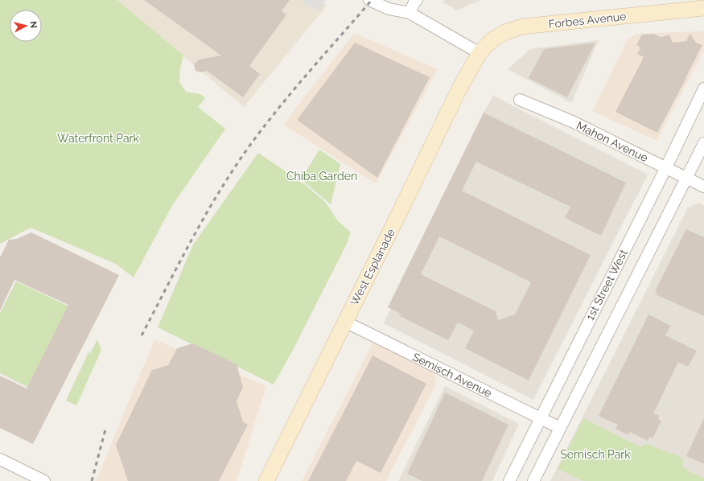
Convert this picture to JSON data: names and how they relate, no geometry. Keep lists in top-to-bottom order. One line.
{"streets":{"main road":["Forbes Avenue","West Esplanade"],"street":["Mahon Avenue","1st Street West","Semisch Avenue"]},"crossings":[["Forbes Avenue","West Esplanade"],["Mahon Avenue","1st Street West"],["West Esplanade","Semisch Avenue"],["1st Street West","Semisch Avenue"]],"parks":["Waterfront Park","Chiba Garden","Semisch Park"],"north":"right"}
